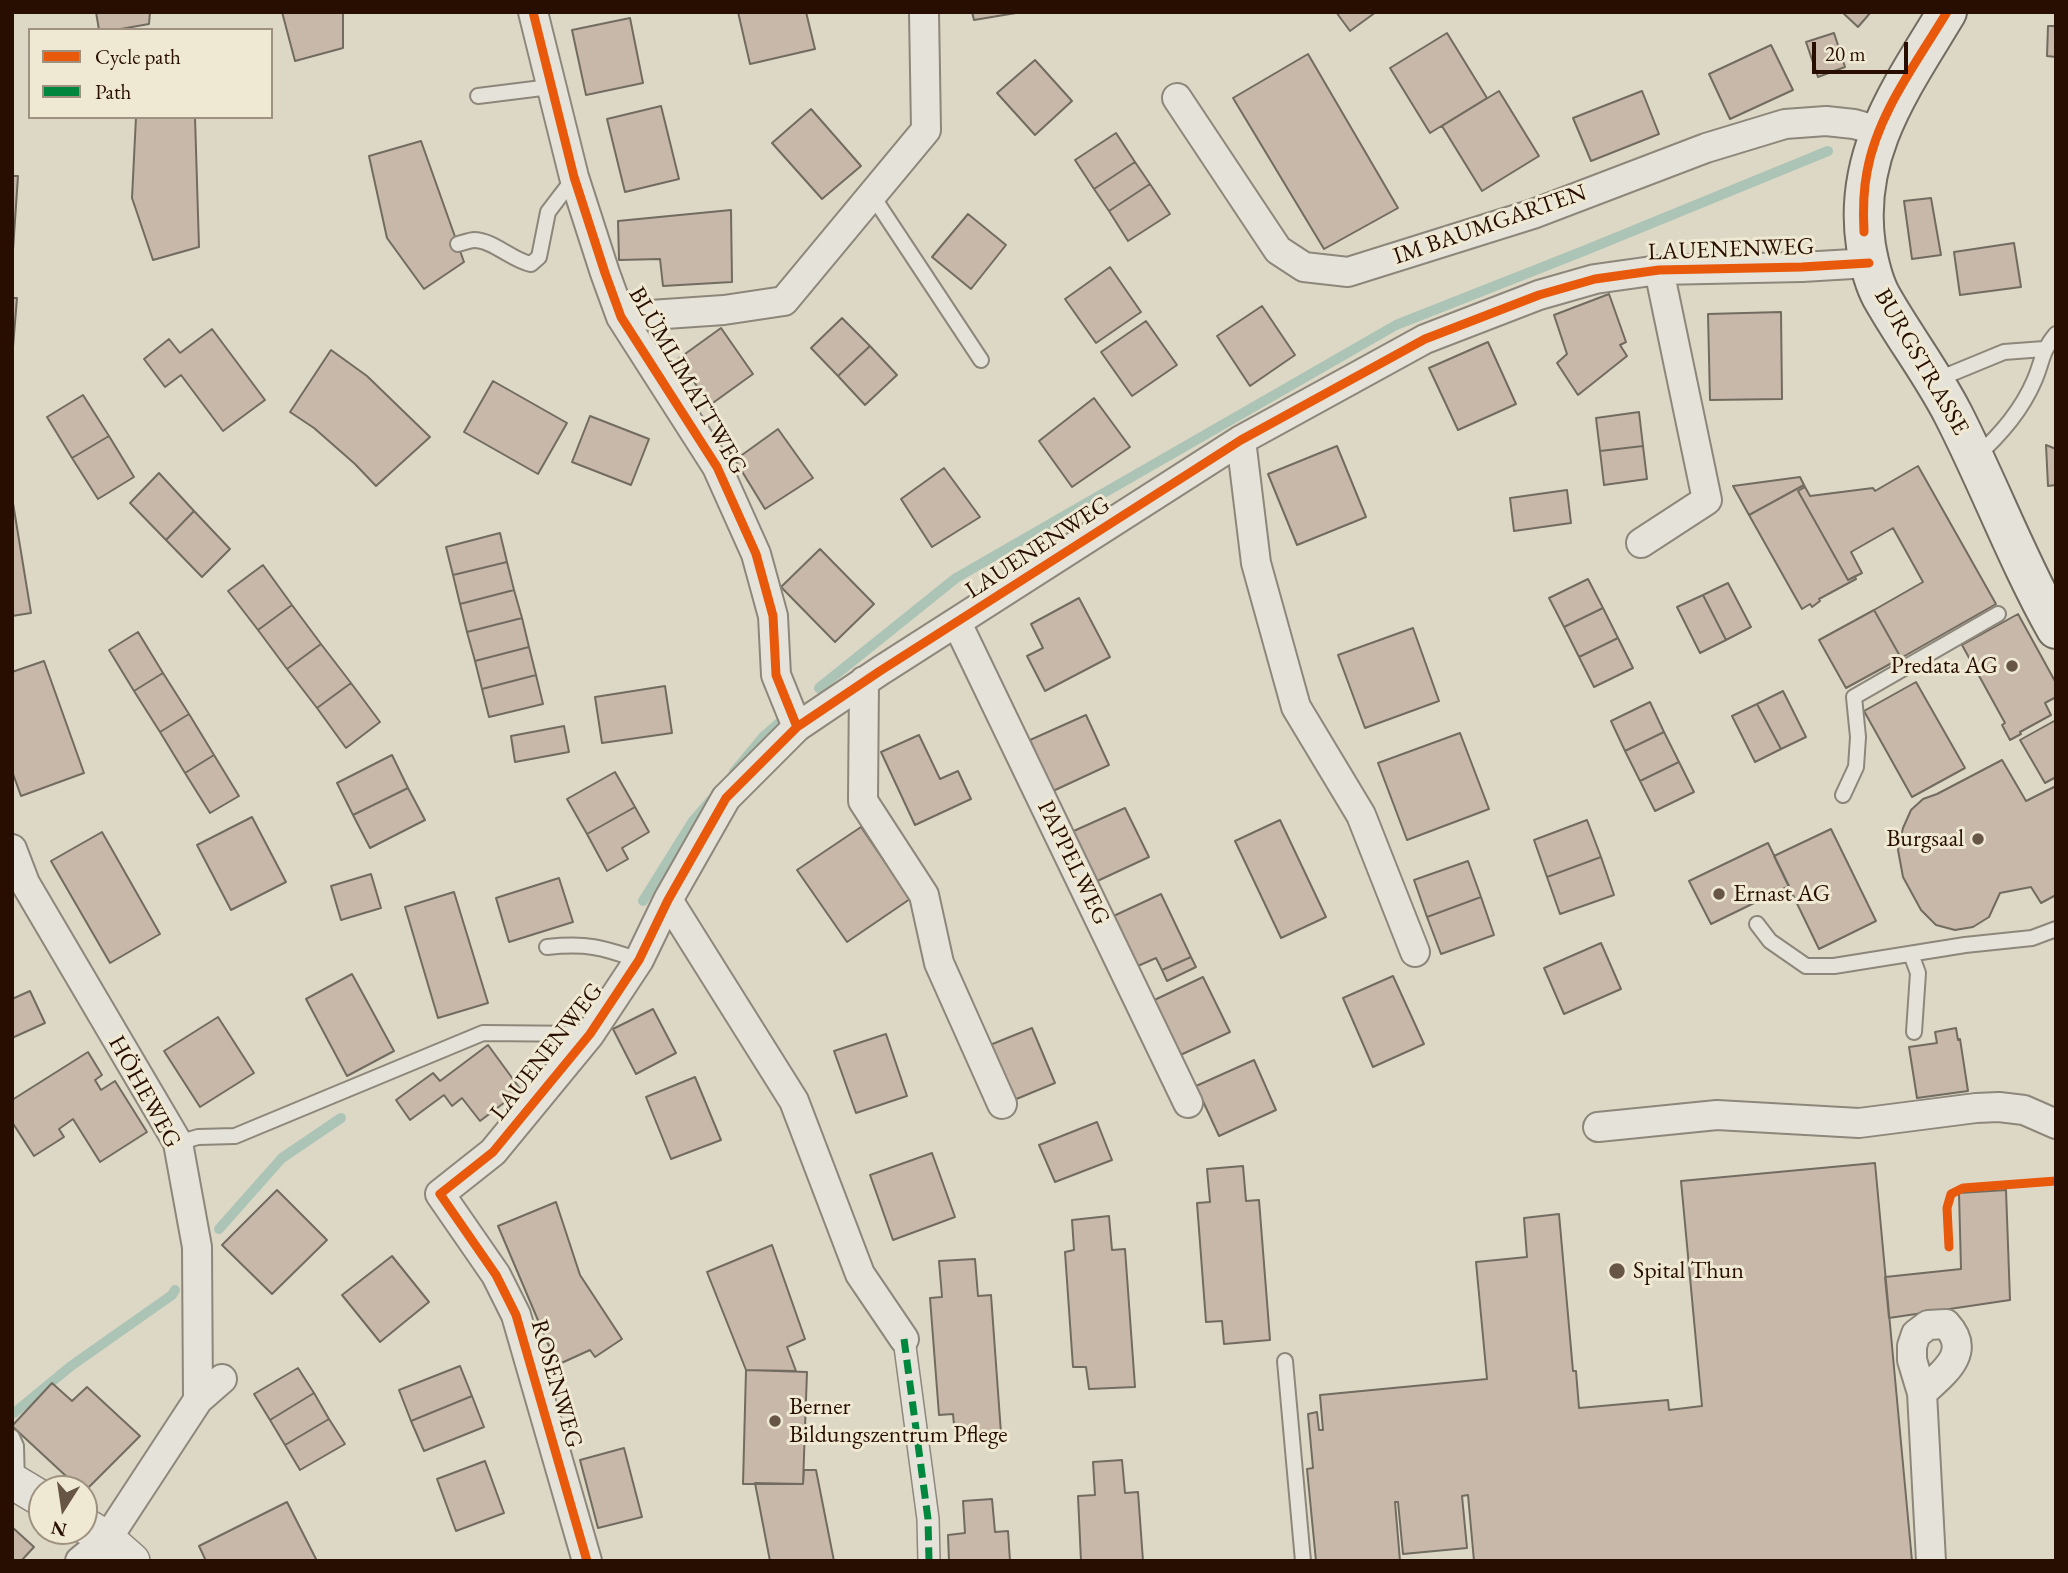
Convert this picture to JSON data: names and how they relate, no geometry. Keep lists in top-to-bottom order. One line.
{"streets":{"main road":["BURGSTRASSE"],"street":["IM BAUMGARTEN","LAUENENWEG","BLÜMLIMATTWEG","PAPPELWEG","HÖHEWEG","ROSENWEG"]},"crossings":[["IM BAUMGARTEN","BURGSTRASSE"],["LAUENENWEG","BURGSTRASSE"],["LAUENENWEG","BLÜMLIMATTWEG"],["LAUENENWEG","PAPPELWEG"],["LAUENENWEG","ROSENWEG"]],"places":["Predata AG","Burgsaal","Ernast AG","Spital Thun","Berner Bildungszentrum Pflege"],"legend":["Cycle path","Path"],"scale_bar":"20 m","north":"bottom"}
